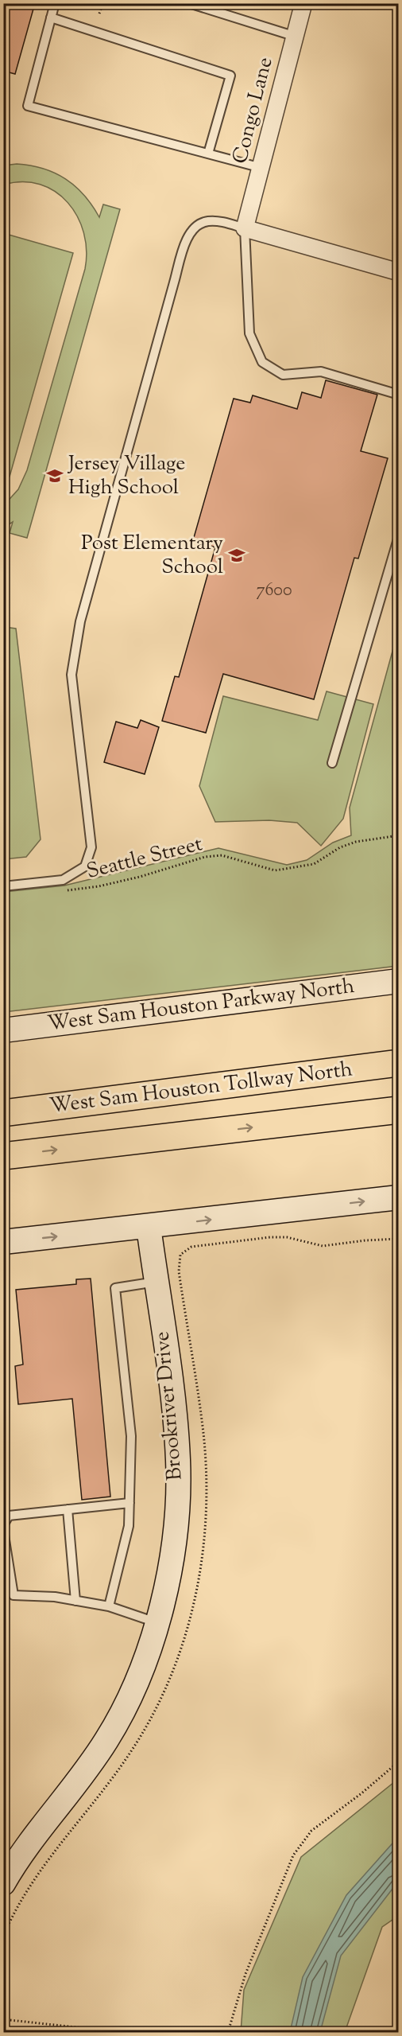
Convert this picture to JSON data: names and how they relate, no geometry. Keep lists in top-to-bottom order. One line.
{"streets":{"highway":["West Sam Houston Tollway North"],"main road":["West Sam Houston Parkway North","Brookriver Drive"],"street":["Congo Lane"],"path":["Seattle Street"]},"places":{"school or university":["Jersey Village High School","Post Elementary School"]},"house_numbers":["7600"]}
